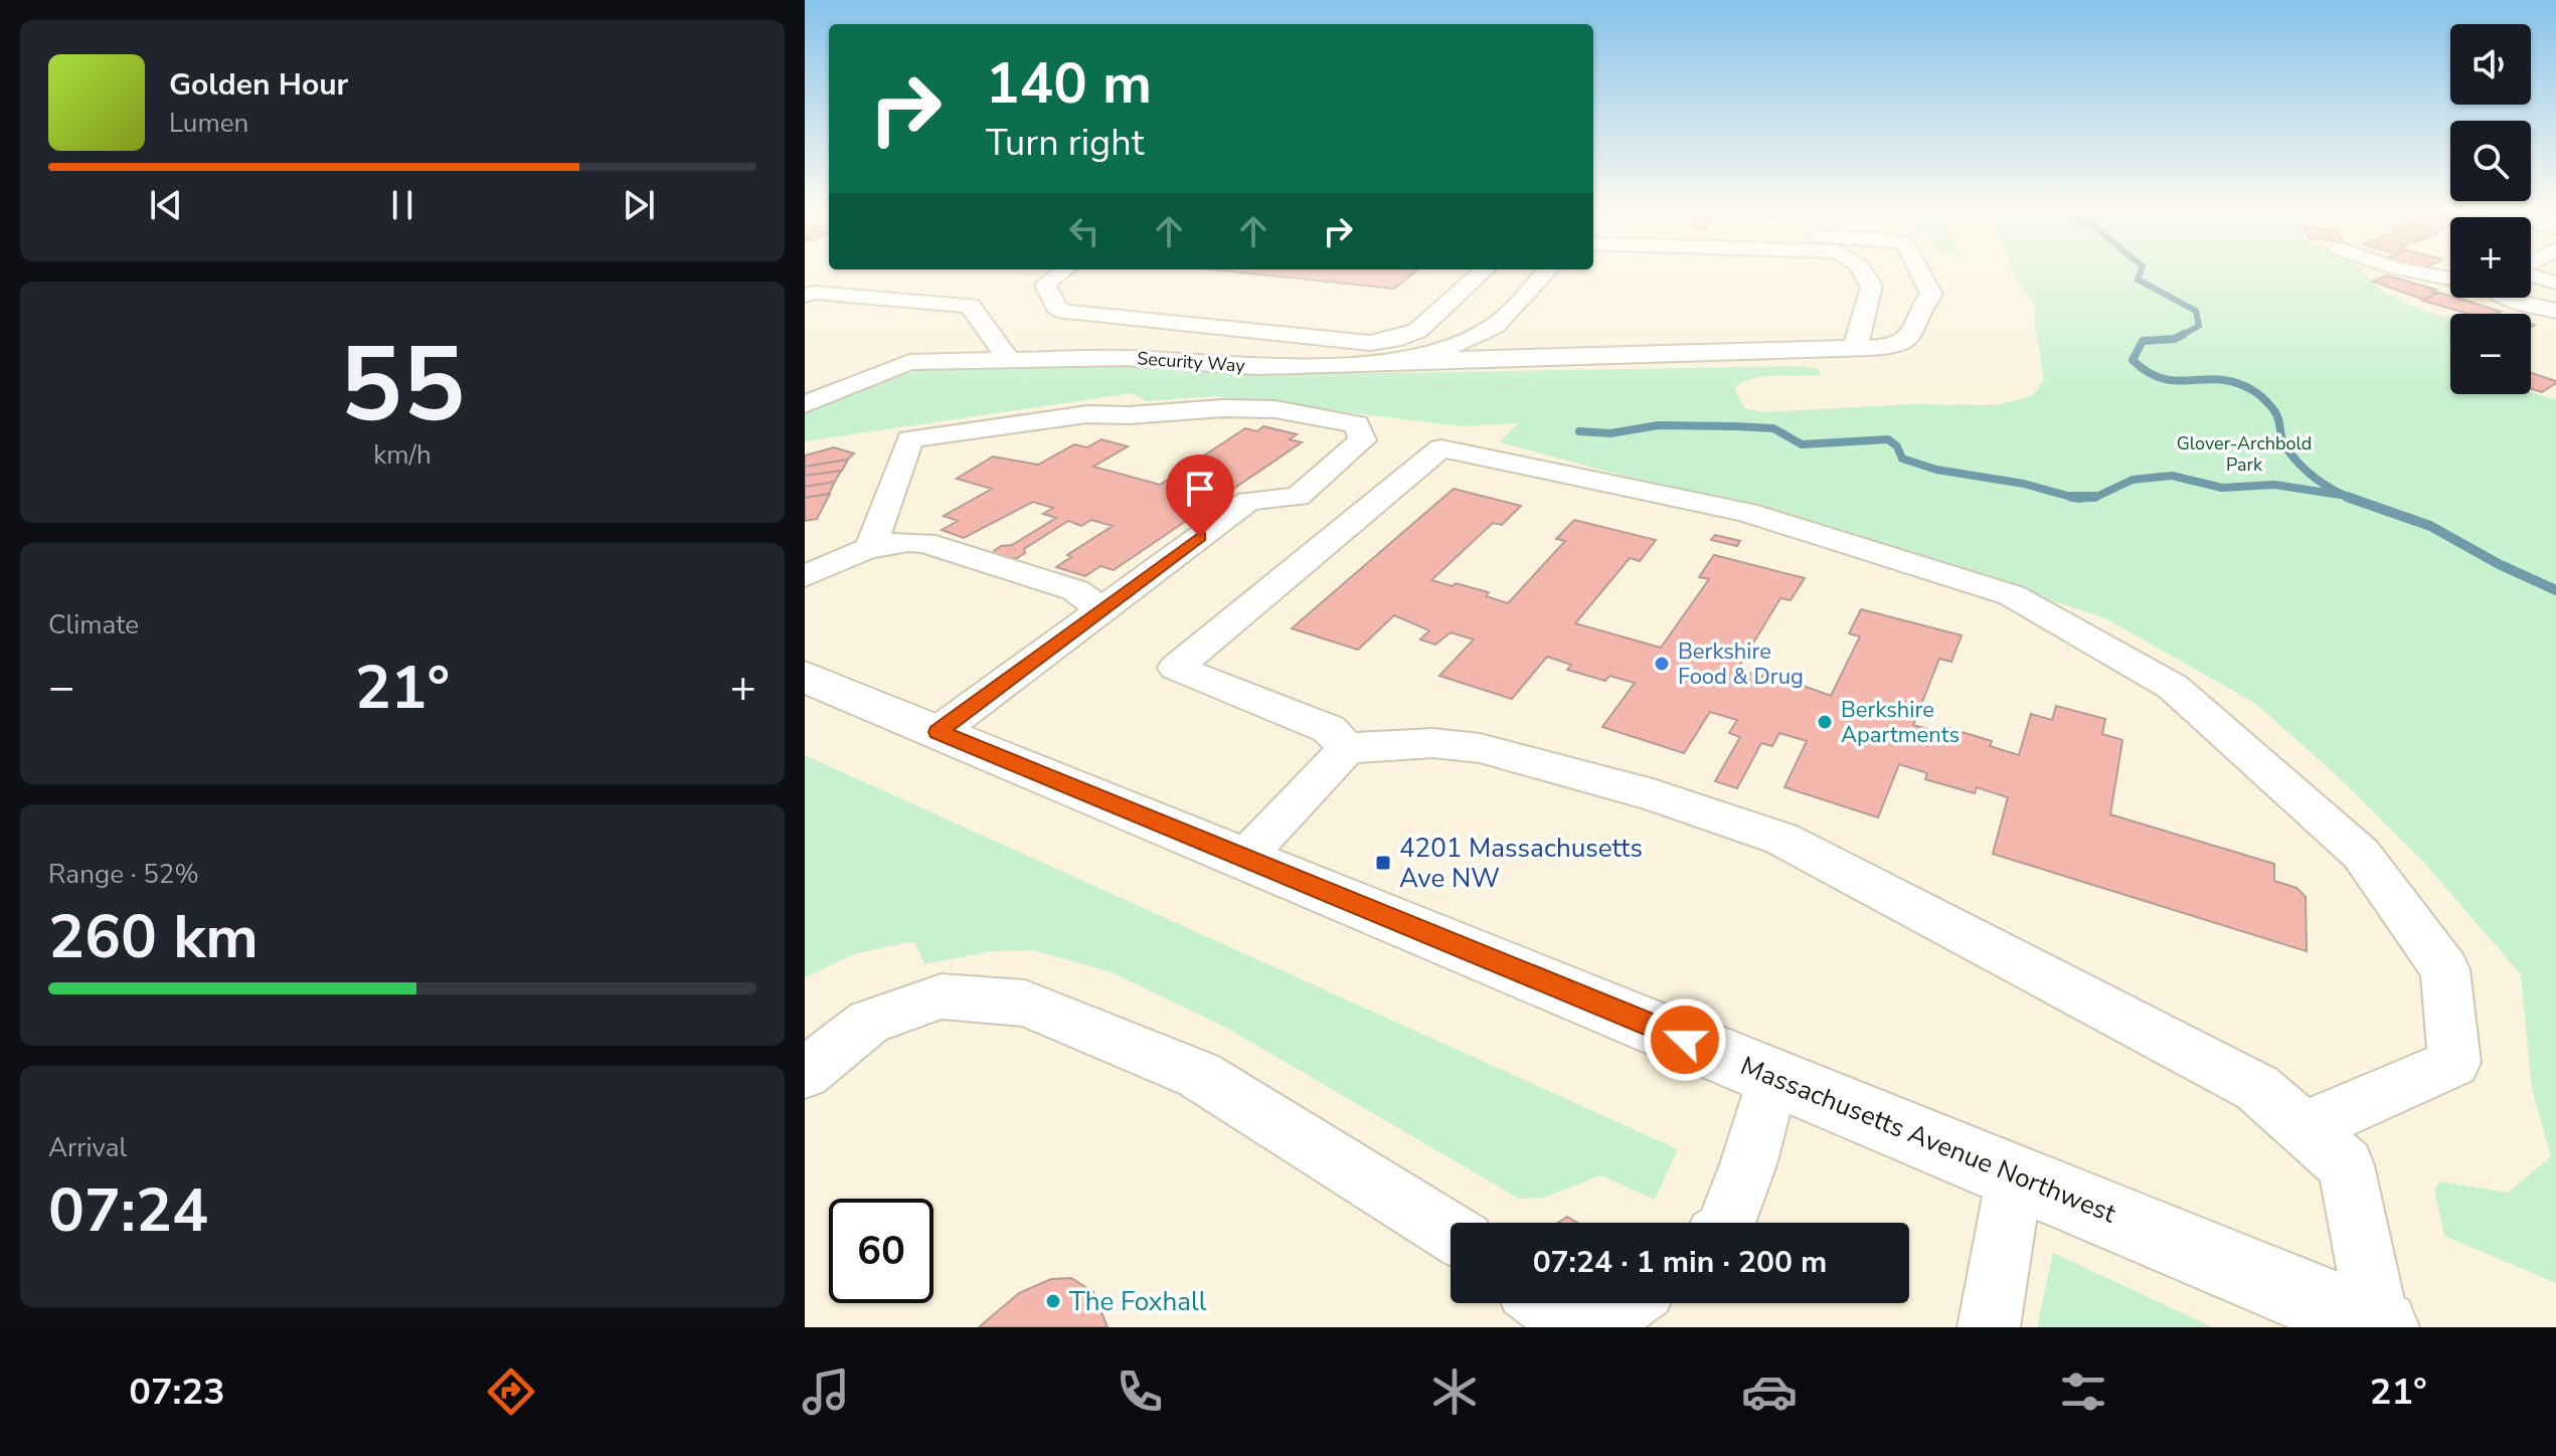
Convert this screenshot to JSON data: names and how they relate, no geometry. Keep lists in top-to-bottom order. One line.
{"streets":{"main road":["Massachusetts Avenue Northwest"],"street":["Security Way"]},"parks":["Glover-Archbold Park"],"places":{"other":["Berkshire Food & Drug","Berkshire Apartments","The Foxhall"],"transit":["4201 Massachusetts Ave NW"]},"page":{"map_buttons":["+","−"],"turn":["140 m","Turn right"],"song":["Golden Hour","Lumen"],"tile":[["55","km/h"],"Climate",["Range · 52%","260 km"],["Arrival","07:24"]],"heat":["−","21°","+"],"limit":"60","trip":"07:24 · 1 min · 200 m","tabs":["07:23","21°"]}}
